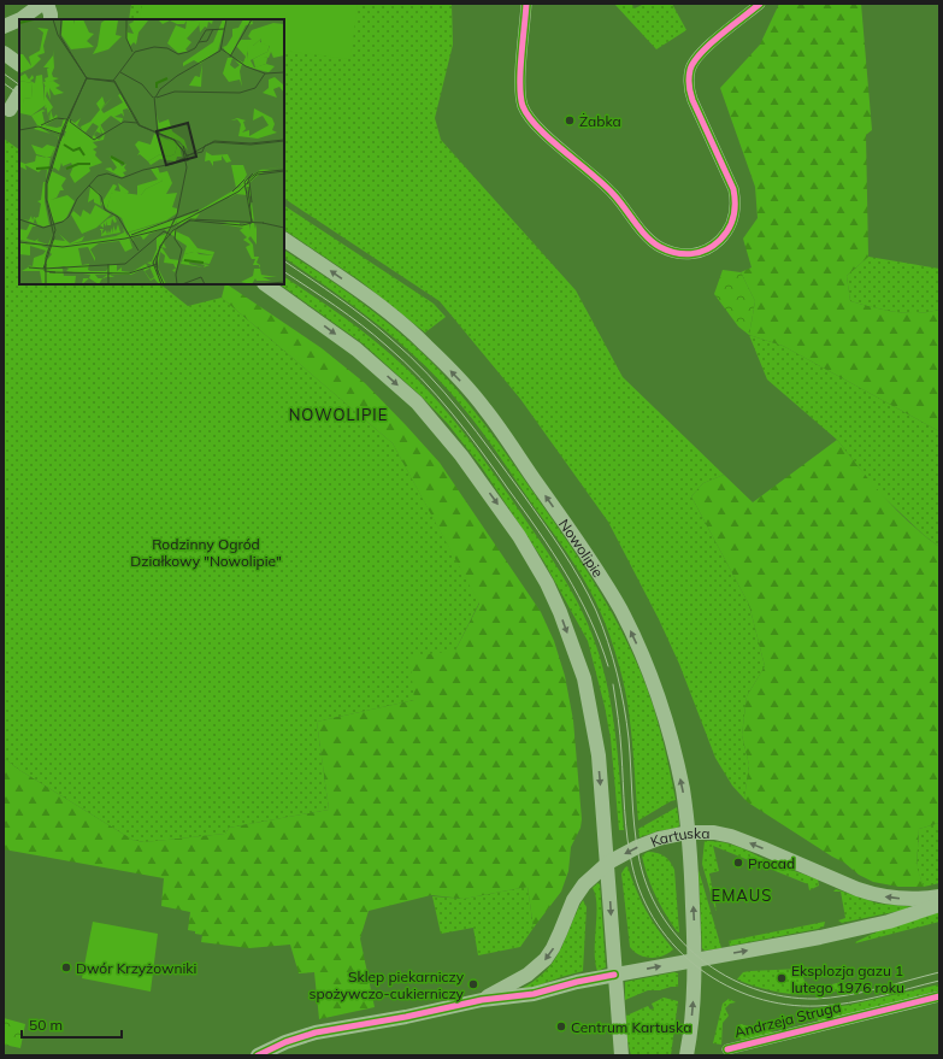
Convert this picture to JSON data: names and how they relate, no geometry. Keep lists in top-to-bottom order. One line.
{"streets":{"main road":["Nowolipie","Kartuska"],"street":["Andrzeja Struga"]},"crossings":[["Nowolipie","Kartuska"]],"districts":["NOWOLIPIE","EMAUS"],"parks":["Rodzinny Ogród Działkowy \"Nowolipie\""],"places":["Żabka","Procad","Dwór Krzyżowniki","Eksplozja gazu 1 lutego 1976 roku","Sklep piekarniczy spożywczo-cukierniczy","Centrum Kartuska"],"scale_bar":"50 m"}
